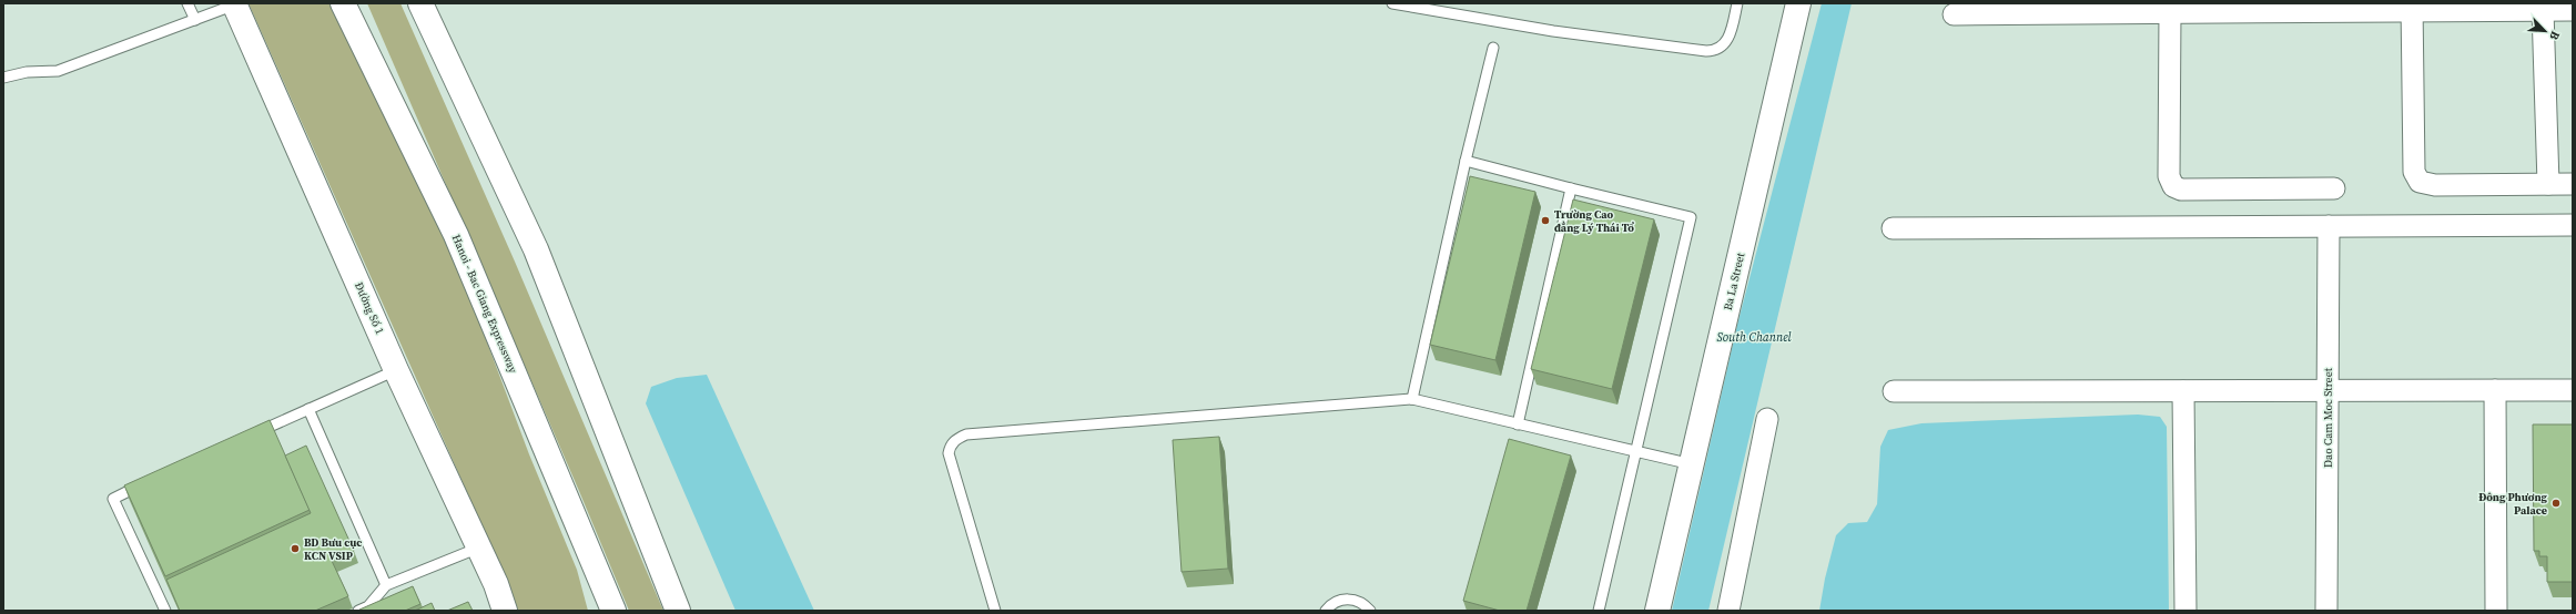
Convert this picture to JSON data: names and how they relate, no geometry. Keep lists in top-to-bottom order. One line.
{"streets":{"main road":["Ba La Street","Hanoi - Bac Giang Expressway","Đường Số 1"],"street":["Dao Cam Moc Street"]},"water":["South Channel"],"places":["Trường Cao đẳng Lý Thái Tổ","Đông Phương Palace","BD Bưu cục KCN VSIP"],"north":"bottom right"}
